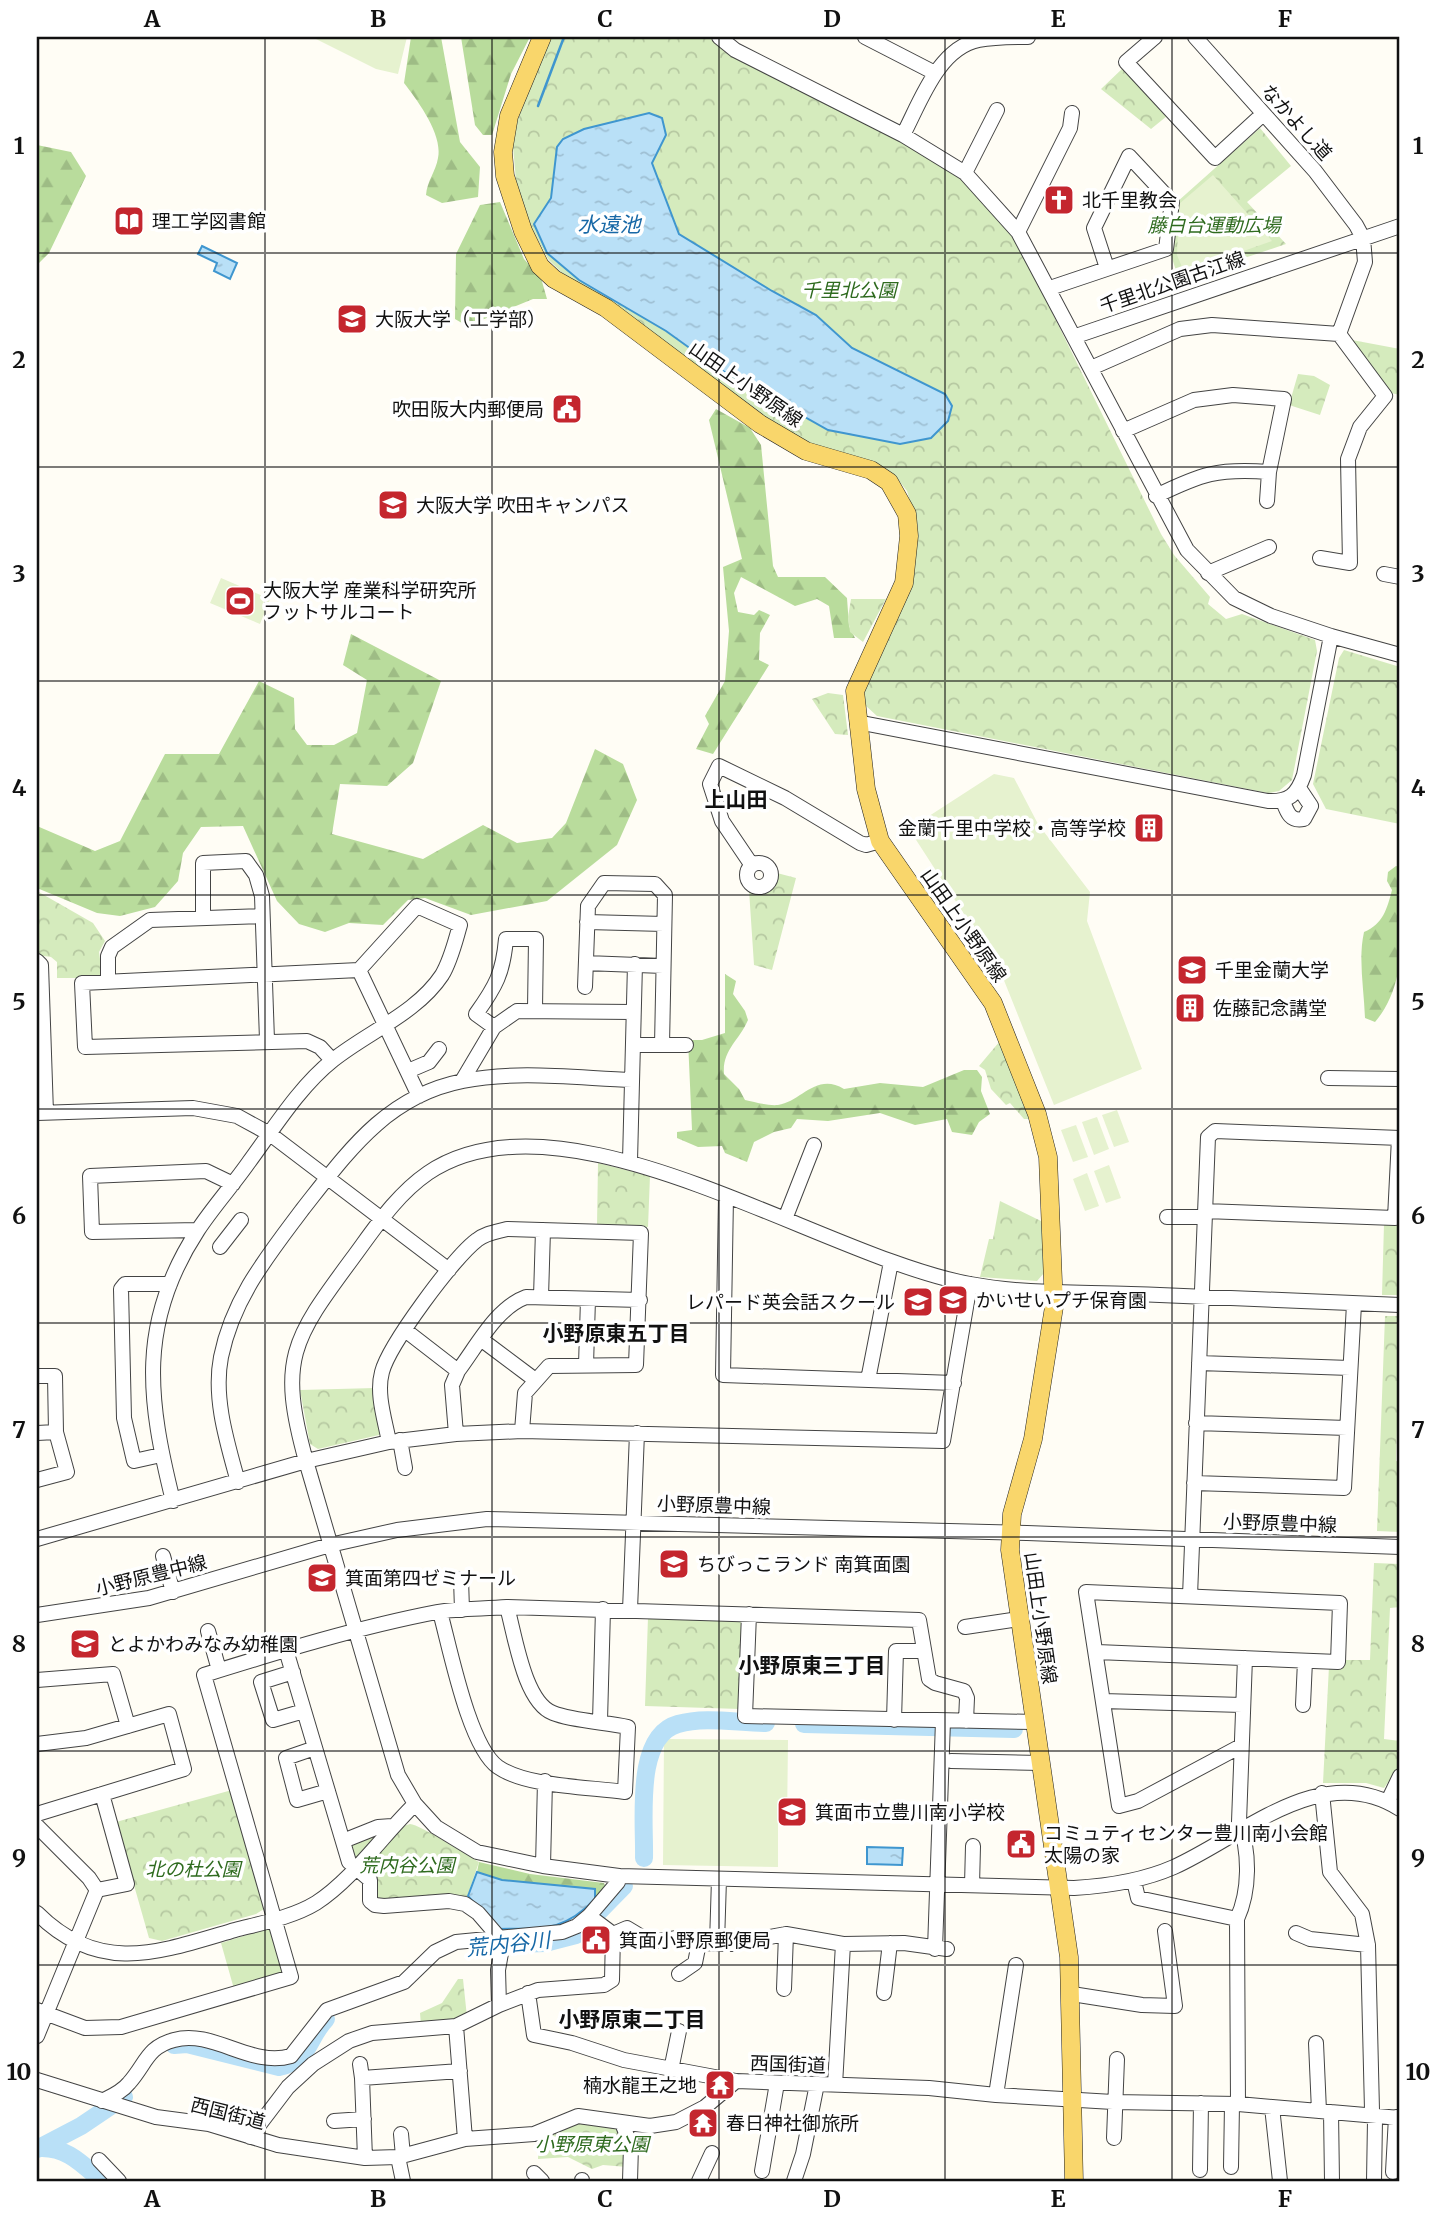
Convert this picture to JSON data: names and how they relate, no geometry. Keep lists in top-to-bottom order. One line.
{"streets":{"main road":["山田上小野原線"],"street":["なかよし道","千里北公園古江線","小野原豊中線","西国街道"]},"crossings":[["なかよし道","千里北公園古江線"],["山田上小野原線","小野原豊中線"],["山田上小野原線","西国街道"]],"districts":["上山田","小野原東五丁目","小野原東三丁目","小野原東二丁目"],"water":["水遠池","荒内谷川"],"parks":["藤白台運動広場","千里北公園","荒内谷公園","北の杜公園","小野原東公園"],"places":{"church":["北千里教会"],"library":["理工学図書館"],"school or university":["大阪大学（工学部）","大阪大学 吹田キャンパス","千里金蘭大学","かいせいプチ保育園","レパード英会話スクール","ちびっこランド 南箕面園","箕面第四ゼミナール","とよかわみなみ幼稚園","箕面市立豊川南小学校"],"public building":["吹田阪大内郵便局","コミュティセンター豊川南小会館 太陽の家","箕面小野原郵便局"],"sports":["大阪大学 産業科学研究所 フットサルコート"],"building":["金蘭千里中学校・高等学校","佐藤記念講堂"],"temple":["楠水龍王之地","春日神社御旅所"]},"grid":{"columns":["A","B","C","D","E","F"],"rows":["1","2","3","4","5","6","7","8","9","10"]}}
